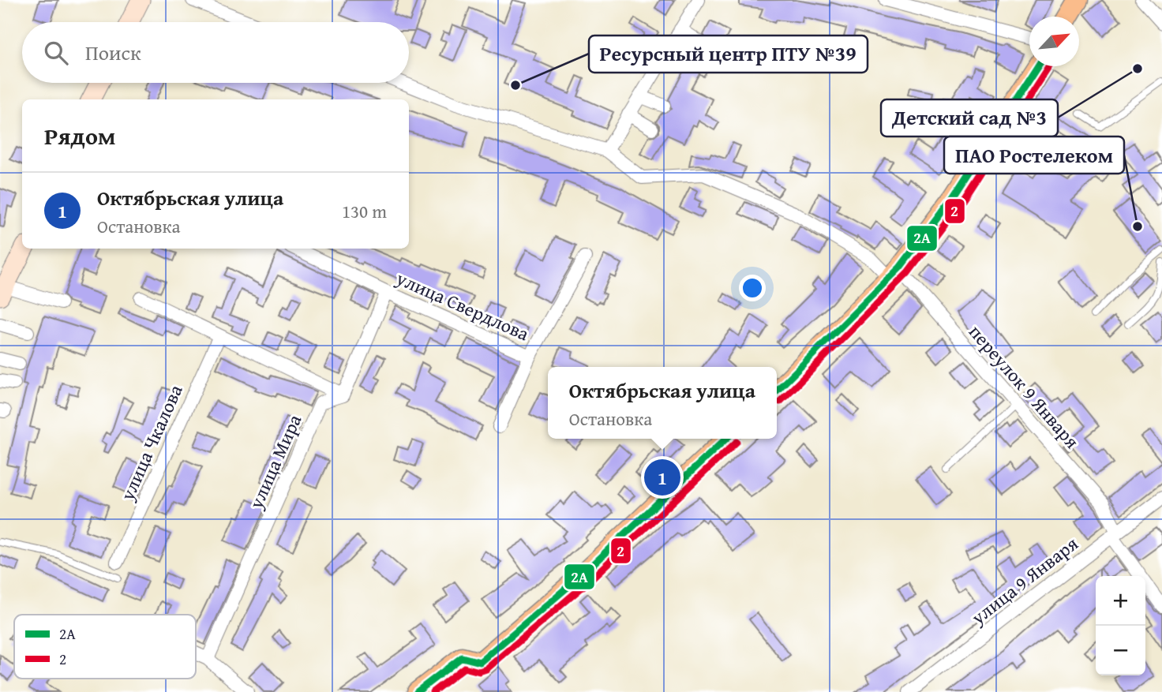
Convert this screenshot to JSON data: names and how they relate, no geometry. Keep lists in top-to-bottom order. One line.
{"streets":{"street":["улица Свердлова","переулок 9 Января","улица Чкалова","улица Мира","улица 9 Января"]},"crossings":[["переулок 9 Января","улица 9 Января"]],"places":["Детский сад №3","Ресурсный центр ПТУ №39","ПАО Ростелеком"],"lines":["transit line 2А","transit line 2"],"legend":["2А","2"],"north":"top right","page":{"search":"Поиск","heading":"Рядом","list":[{"mark":"1","name":"Октябрьская улица","note":"Остановка","value":"130 m"}],"popup":["Октябрьская улица","Остановка"],"pins":"1","map_buttons":["+","−"]}}
